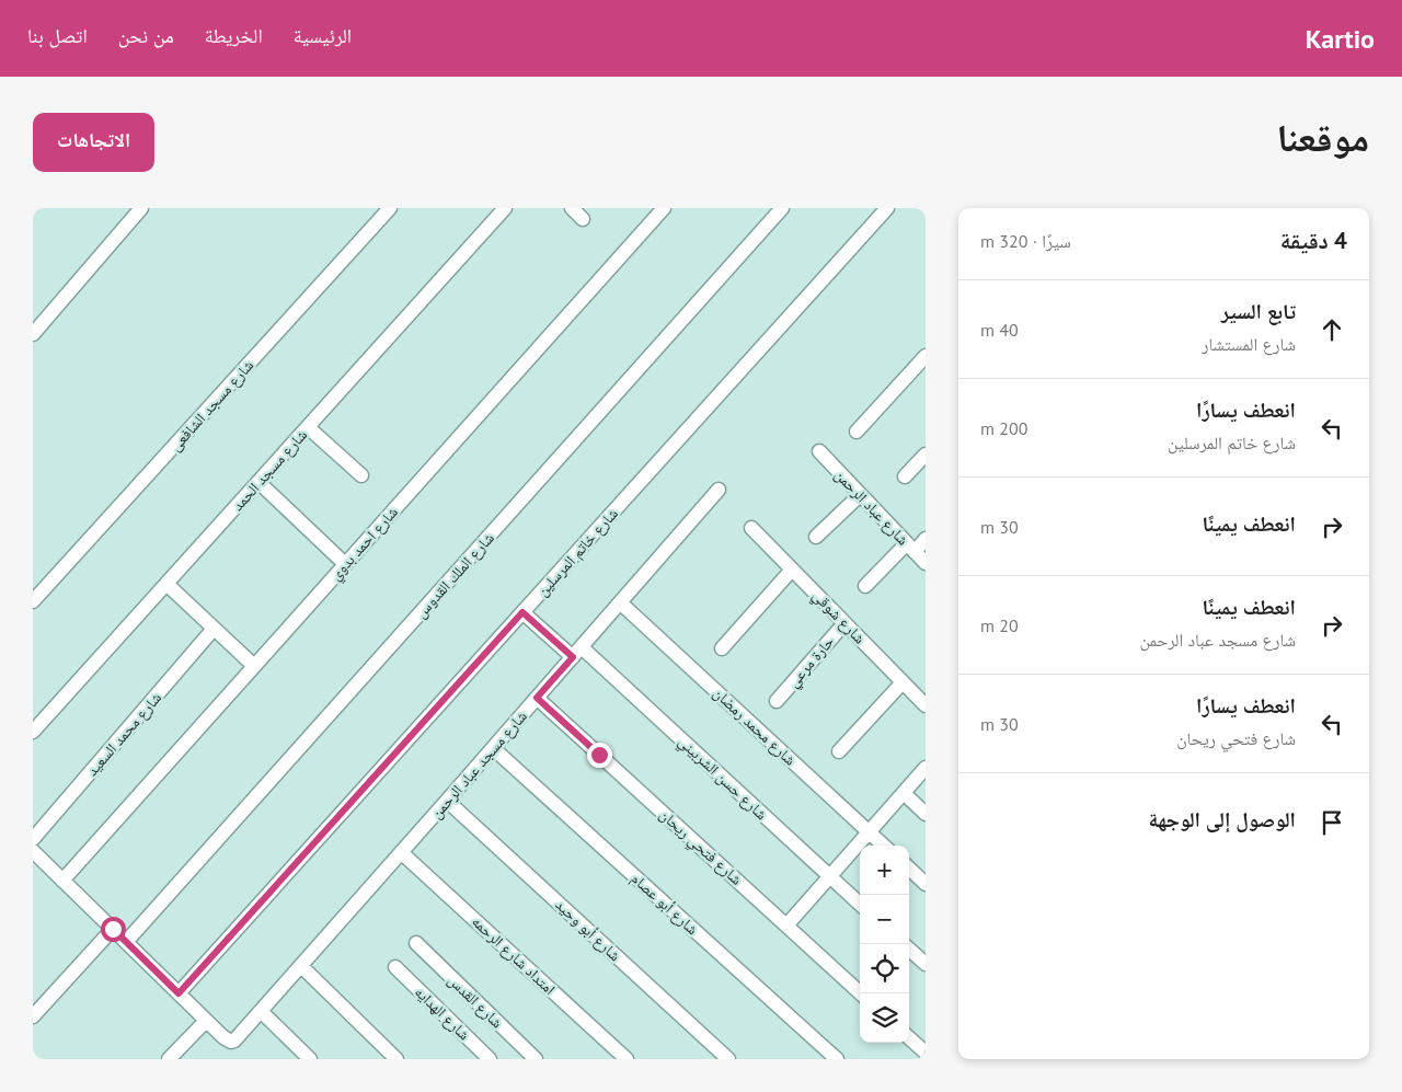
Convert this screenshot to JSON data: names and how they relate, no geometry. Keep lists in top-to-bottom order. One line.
{"streets":{"street":["شارع مسجد الشافعى","شارع مسجد الحمد","شارع عباد الرحمن","شارع احمد بدوي","شارع خاتم المرسلين","شارع الملك القدوس","شارع شوقي","حارة مرعي","شارع محمد رمضان","شارع محمد السعيد","شارع مسجد عباد الرحمن","شارع حسن الشربيني","شارع فتحي ريحان","شارع أبو عصام","شارع أبو وحيد","امتداد شارع الرحمه","شارع القدس","شارع الهدايه"]},"crossings":[["شارع خاتم المرسلين","شارع حسن الشربيني"],["شارع شوقي","حارة مرعي"],["شارع محمد رمضان","شارع مسجد عباد الرحمن"],["شارع مسجد عباد الرحمن","شارع حسن الشربيني"],["شارع مسجد عباد الرحمن","شارع فتحي ريحان"],["شارع مسجد عباد الرحمن","شارع أبو عصام"],["شارع مسجد عباد الرحمن","شارع أبو وحيد"],["شارع مسجد عباد الرحمن","امتداد شارع الرحمه"]],"page":{"header":"Kartio","nav":["الرئيسية","الخريطة","من نحن","اتصل بنا"],"title":"موقعنا","buttons":"الاتجاهات","heading":["4 دقيقة","سيرًا · 320 m"],"list":[["تابع السير","شارع المستشار","40 m"],["انعطف يسارًا","شارع خاتم المرسلين","200 m"],["انعطف يمينًا","30 m"],["انعطف يمينًا","شارع مسجد عباد الرحمن","20 m"],["انعطف يسارًا","شارع فتحي ريحان","30 m"],"الوصول إلى الوجهة"],"map_buttons":["+","−"]}}
